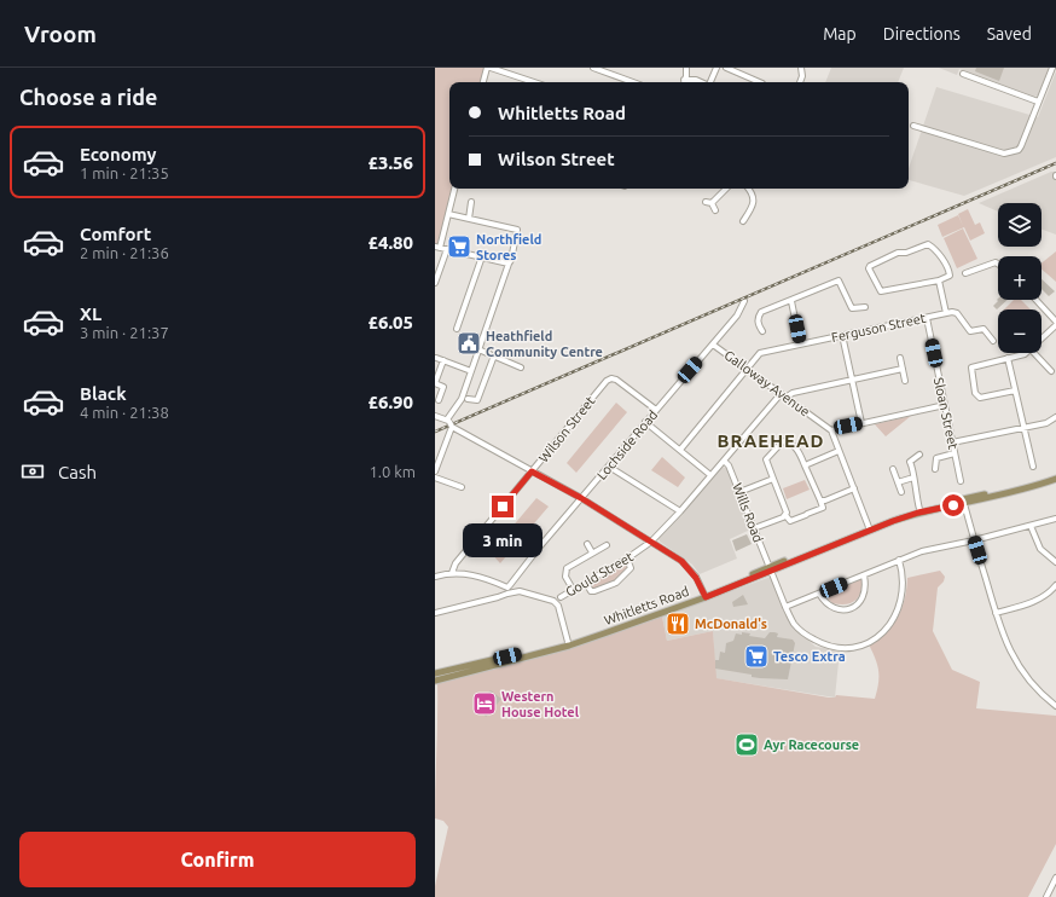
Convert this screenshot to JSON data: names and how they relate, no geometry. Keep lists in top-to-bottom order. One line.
{"streets":{"main road":["Whitletts Road"],"street":["Ferguson Street","Galloway Avenue","Sloan Street","Wilson Street","Lochside Road","Wills Road","Gould Street"]},"crossings":[["Ferguson Street","Galloway Avenue"],["Ferguson Street","Sloan Street"],["Galloway Avenue","Lochside Road"],["Galloway Avenue","Gould Street"],["Wilson Street","Lochside Road"],["Wills Road","Gould Street"],["Wills Road","Whitletts Road"]],"districts":["BRAEHEAD"],"places":{"supermarket":["Northfield Stores","Tesco Extra"],"public building":["Heathfield Community Centre"],"restaurant":["McDonald's"],"hotel":["Western House Hotel"],"sports":["Ayr Racecourse"]},"page":{"header":"Vroom","nav":["Map","Directions","Saved"],"heading":"Choose a ride","banner":["Whitletts Road","Wilson Street"],"list":[{"name":"Economy","note":"1 min · 21:35","value":"£3.56"},{"name":"Comfort","note":"2 min · 21:36","value":"£4.80"},{"name":"XL","note":"3 min · 21:37","value":"£6.05"},{"name":"Black","note":"4 min · 21:38","value":"£6.90"}],"map_buttons":["+","−"],"pay":["Cash","1.0 km"],"bubble":"3 min","buttons":"Confirm"}}
